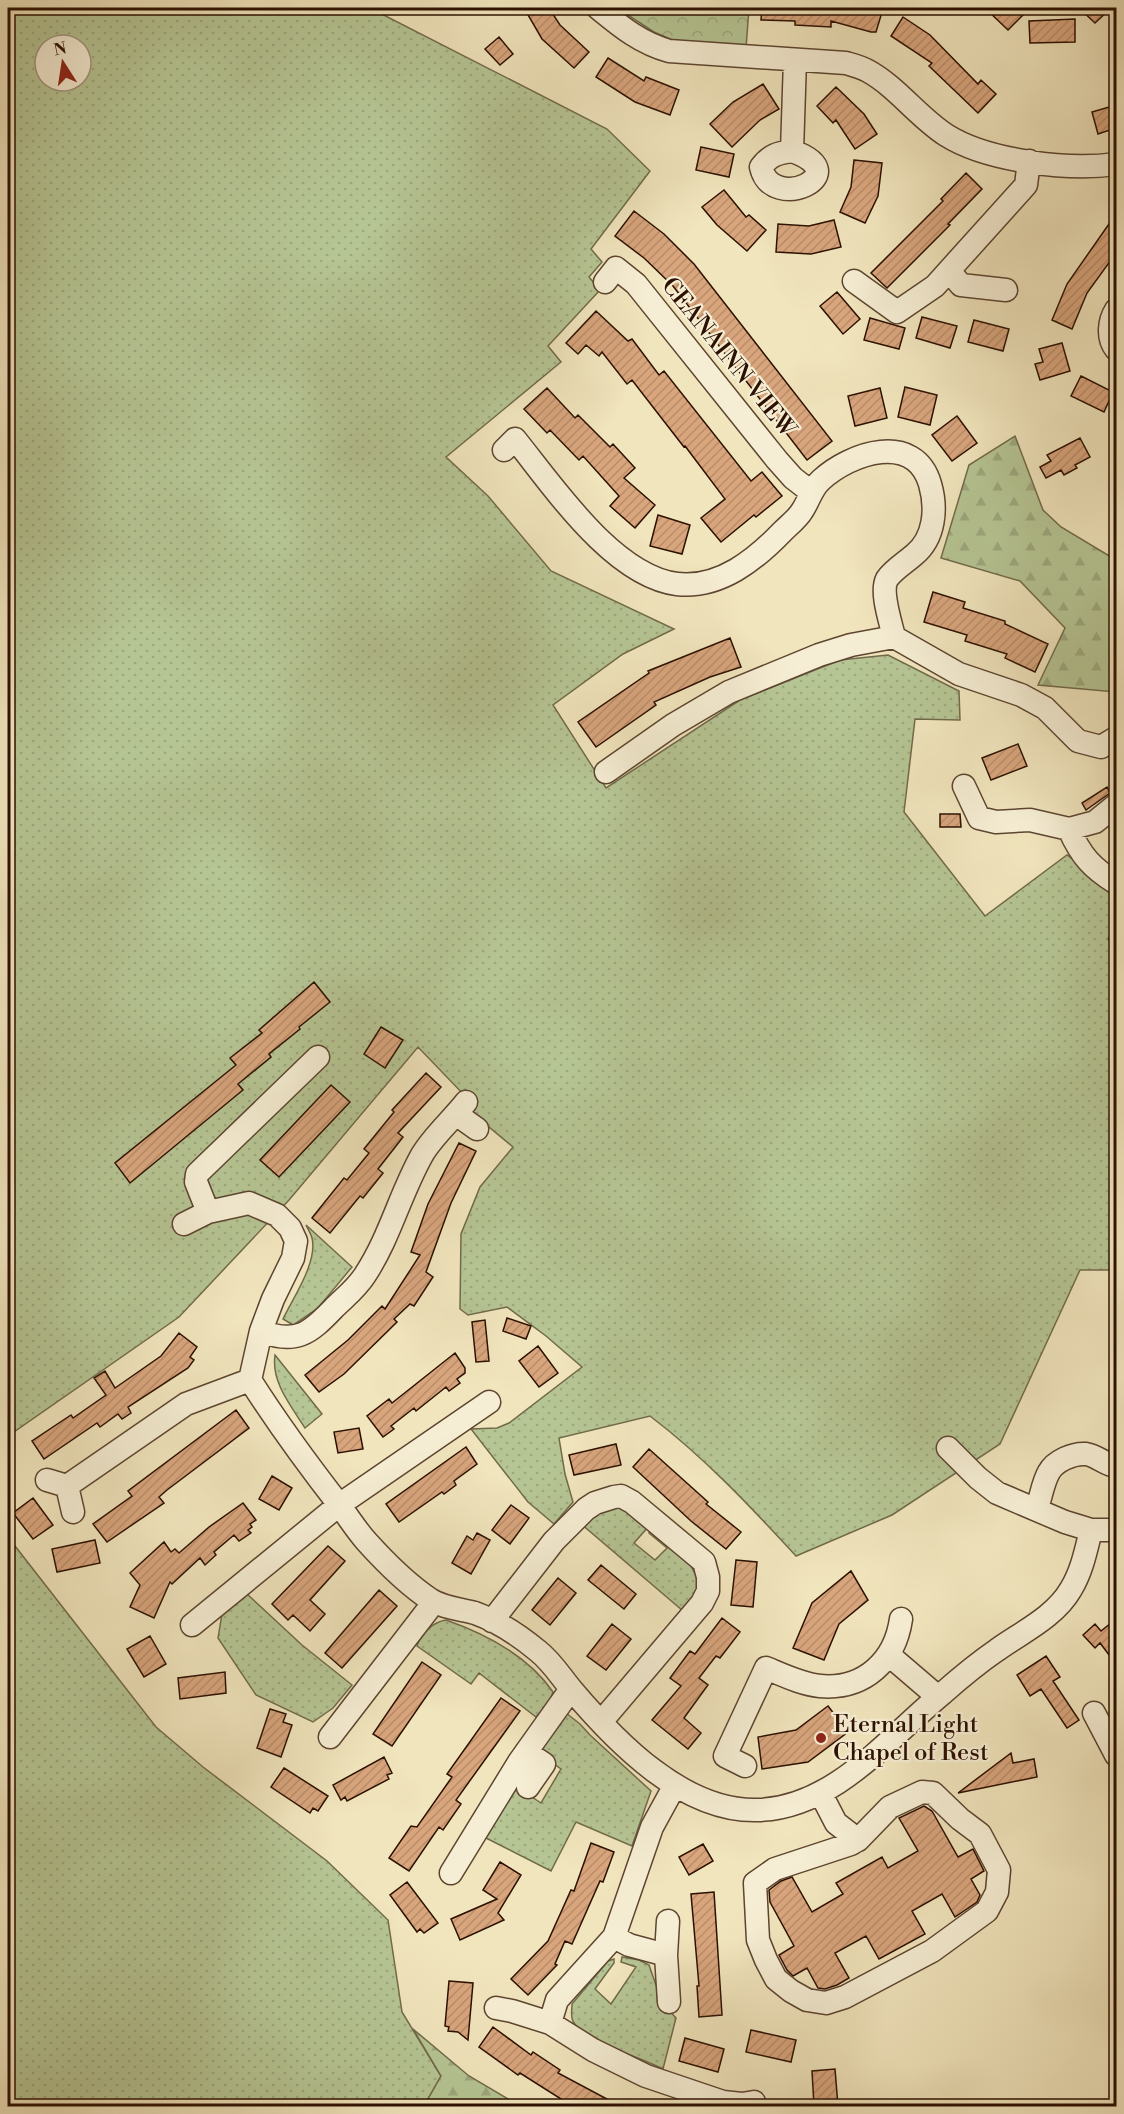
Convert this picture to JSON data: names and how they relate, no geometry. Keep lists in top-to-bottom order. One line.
{"streets":{"street":["CEANAINN VIEW"]},"places":["Eternal Light Chapel of Rest"],"north":"top"}
